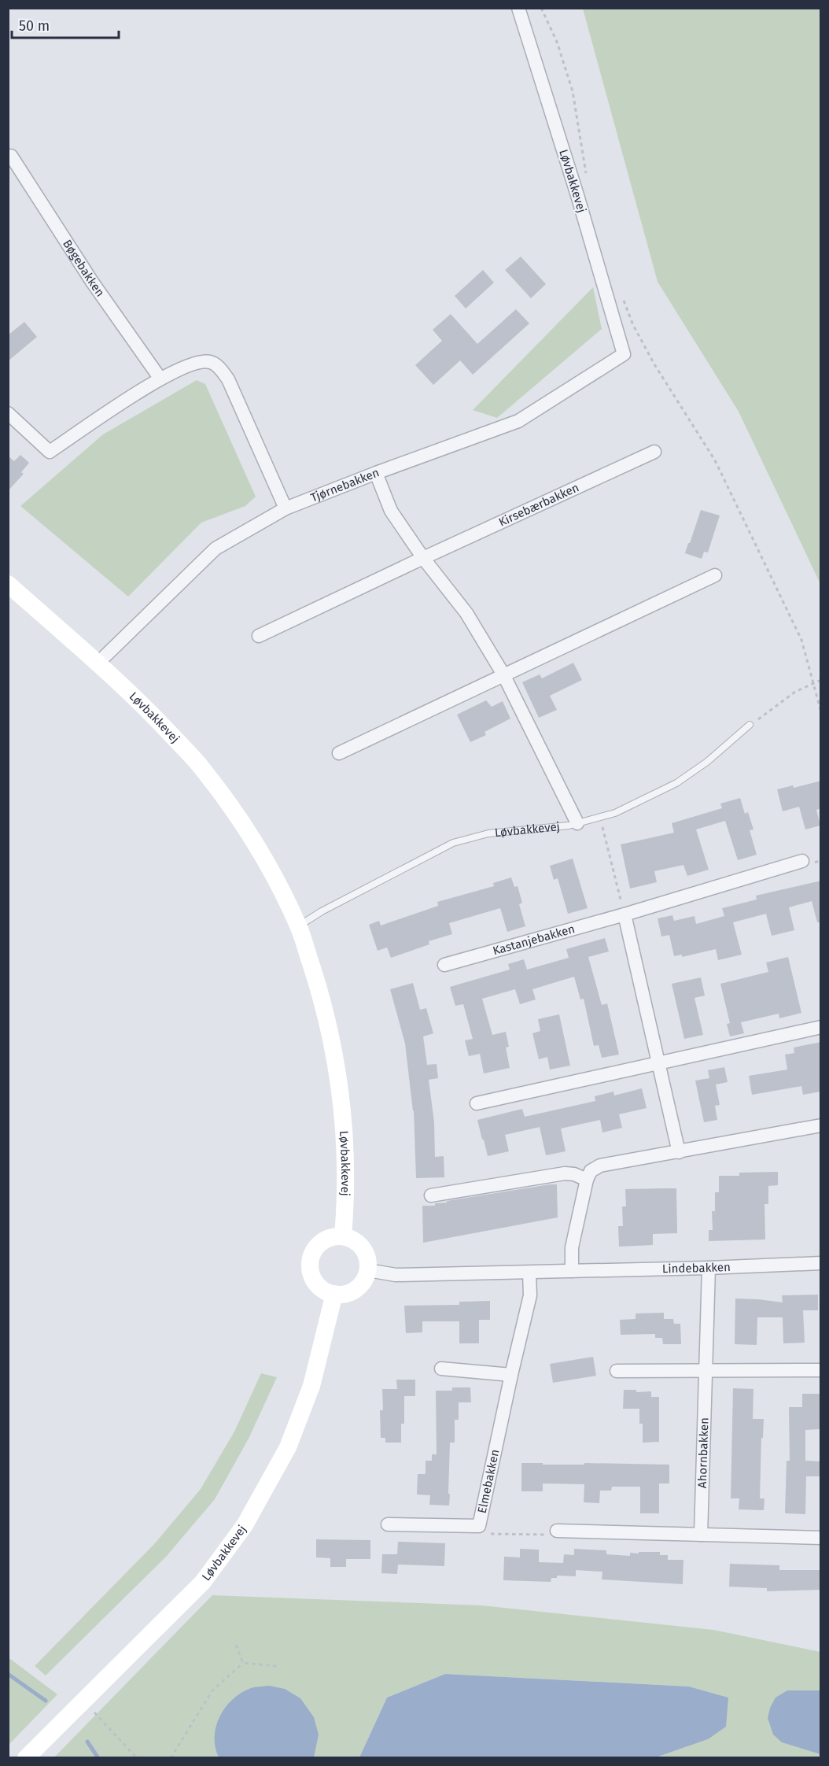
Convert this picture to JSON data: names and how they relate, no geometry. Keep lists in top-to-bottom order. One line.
{"streets":{"street":["Løvbakkevej","Bøgebakken","Tjørnebakken","Kirsebærbakken","Kastanjebakken","Lindebakken","Ahornbakken","Elmebakken"]},"crossings":[["Løvbakkevej","Tjørnebakken"],["Løvbakkevej","Lindebakken"],["Lindebakken","Ahornbakken"],["Lindebakken","Elmebakken"]],"scale_bar":"50 m"}
